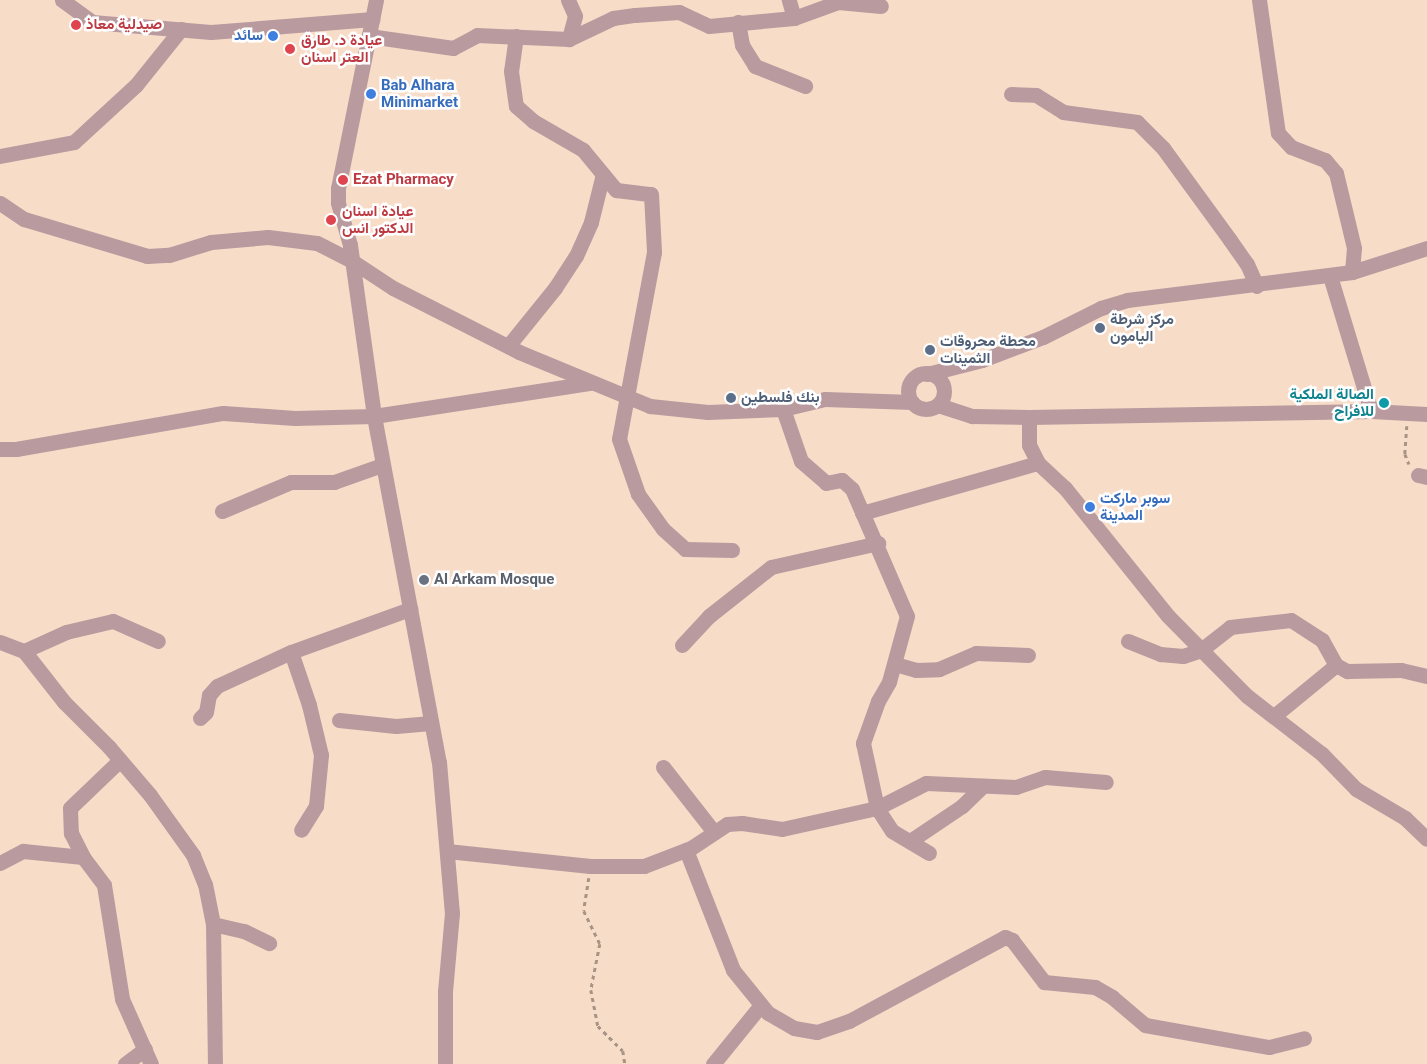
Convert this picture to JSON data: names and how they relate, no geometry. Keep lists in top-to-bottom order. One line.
{"places":["صيدلية معاذ","سائد","عيادة د. طارق العتر اسنان","Bab Alhara Minimarket","Ezat Pharmacy","عيادة اسنان الدكتور انس","مركز شرطة اليامون","محطة محروقات الثمينات","بنك فلسطين","الصالة الملكية للافراح","سوبر ماركت المدينة","Al Arkam Mosque"]}
